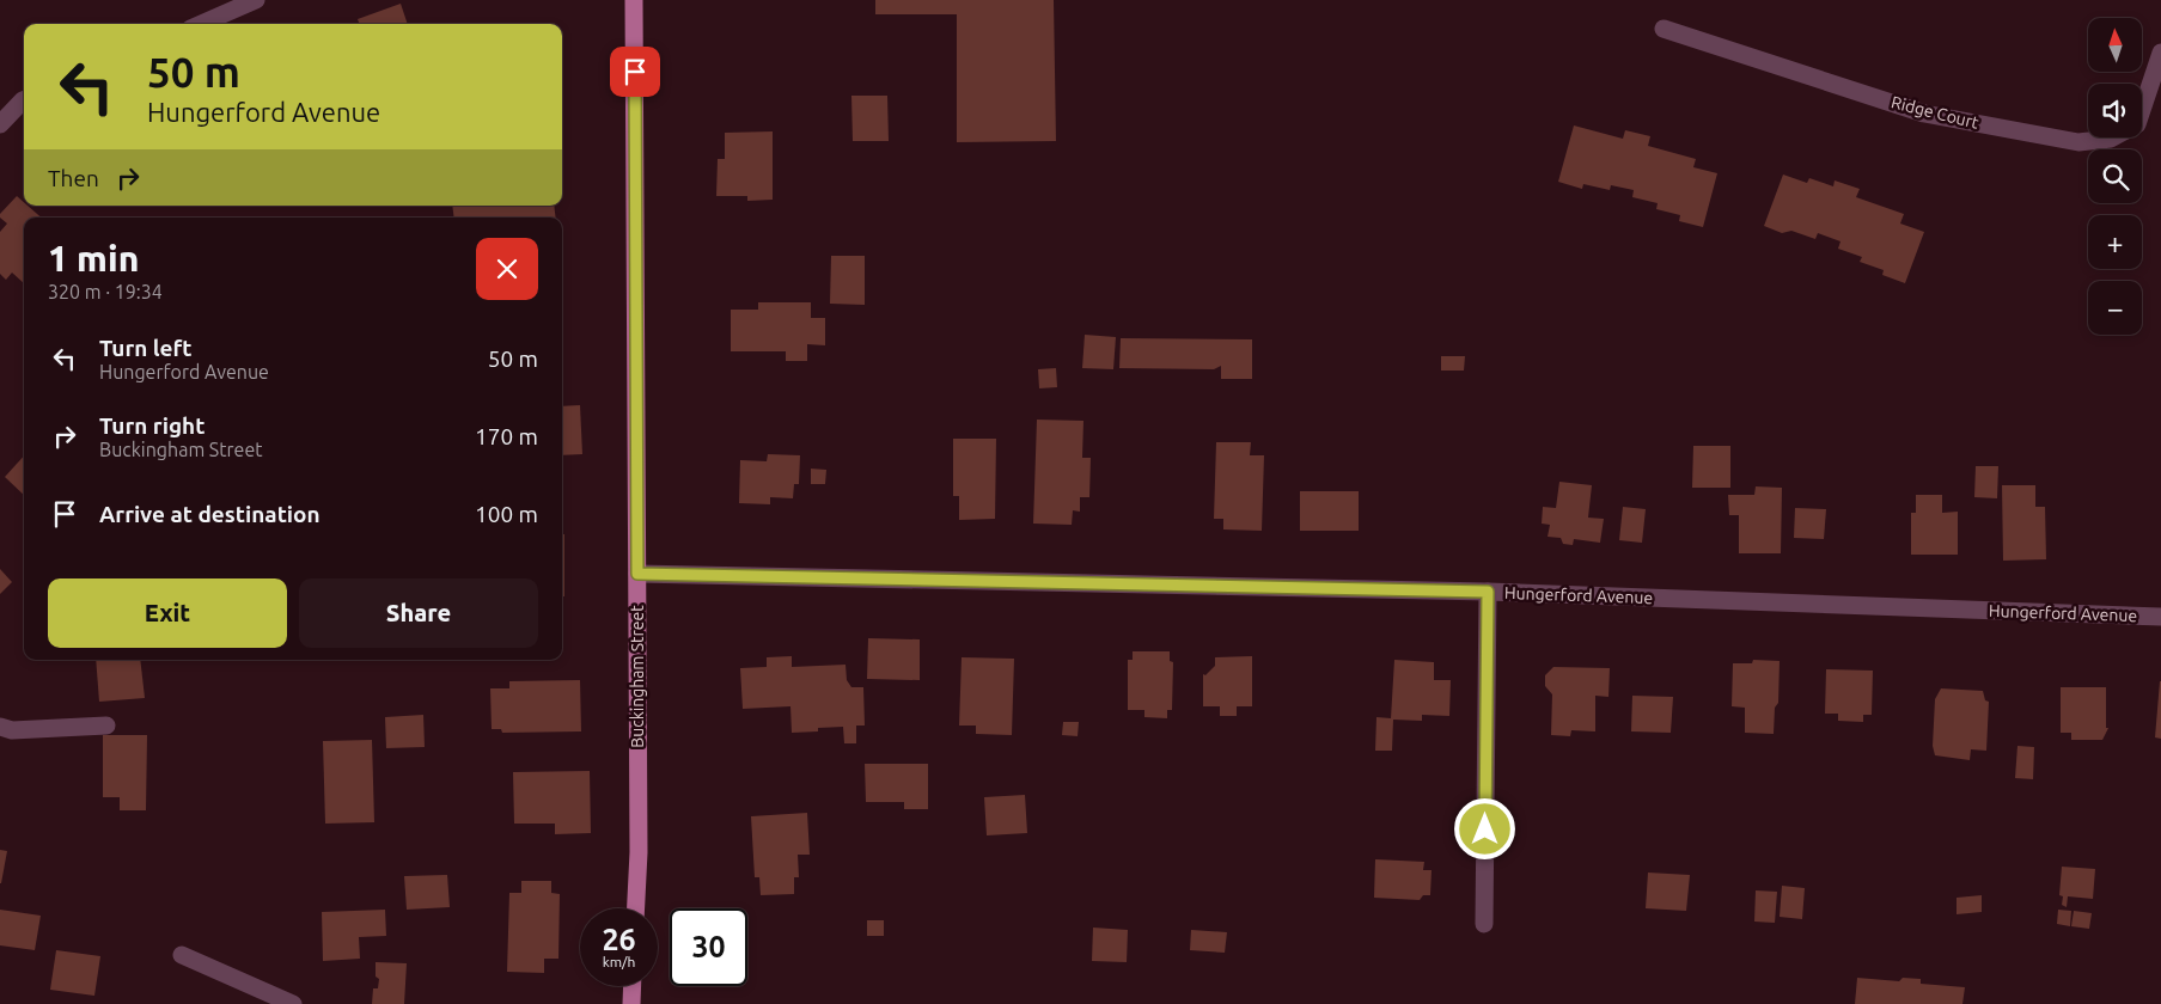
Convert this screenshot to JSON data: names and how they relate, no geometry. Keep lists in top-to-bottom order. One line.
{"streets":{"main road":["Buckingham Street"],"street":["Ridge Court","Hungerford Avenue"]},"crossings":[["Hungerford Avenue","Buckingham Street"]],"north":"top","page":{"map_buttons":["+","−"],"turn":["50 m","Hungerford Avenue"],"then":"Then","heading":["1 min","320 m · 19:34"],"list":[{"name":"Turn left","note":"Hungerford Avenue","value":"50 m"},{"name":"Turn right","note":"Buckingham Street","value":"170 m"},{"name":"Arrive at destination","value":"100 m"}],"buttons":["Exit","Share"],"speed":"26 km/h","limit":"30"}}
